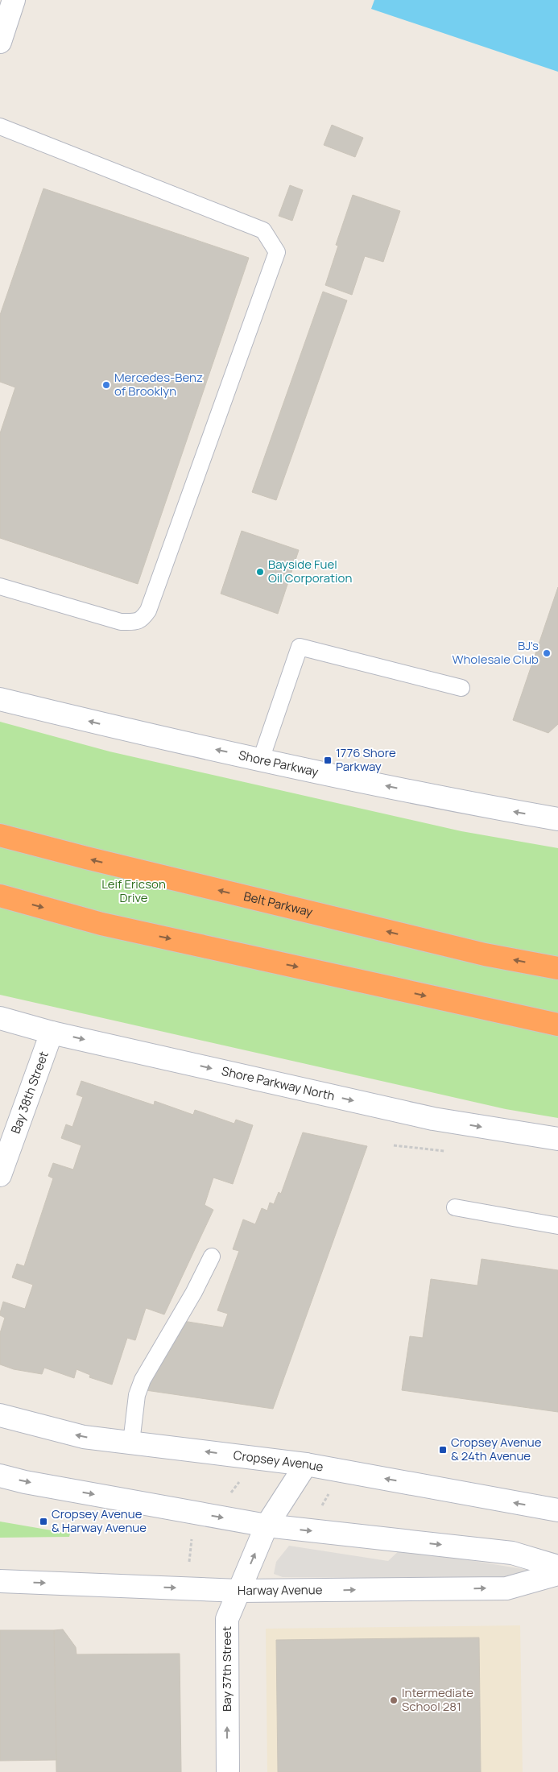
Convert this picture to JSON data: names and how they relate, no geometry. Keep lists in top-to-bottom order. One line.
{"streets":{"highway":["Belt Parkway"],"street":["Shore Parkway","Shore Parkway North","Bay 38th Street","Cropsey Avenue","Harway Avenue","Bay 37th Street"]},"crossings":[["Shore Parkway North","Bay 38th Street"],["Cropsey Avenue","Bay 37th Street"],["Harway Avenue","Bay 37th Street"]],"one_way":["Shore Parkway","Shore Parkway North","Bay 37th Street"],"parks":["Leif Ericson Drive"],"places":{"other":["Mercedes-Benz of Brooklyn","Bayside Fuel Oil Corporation","BJ's Wholesale Club","Intermediate School 281"],"transit":["1776 Shore Parkway","Cropsey Avenue & 24th Avenue","Cropsey Avenue & Harway Avenue"]}}
